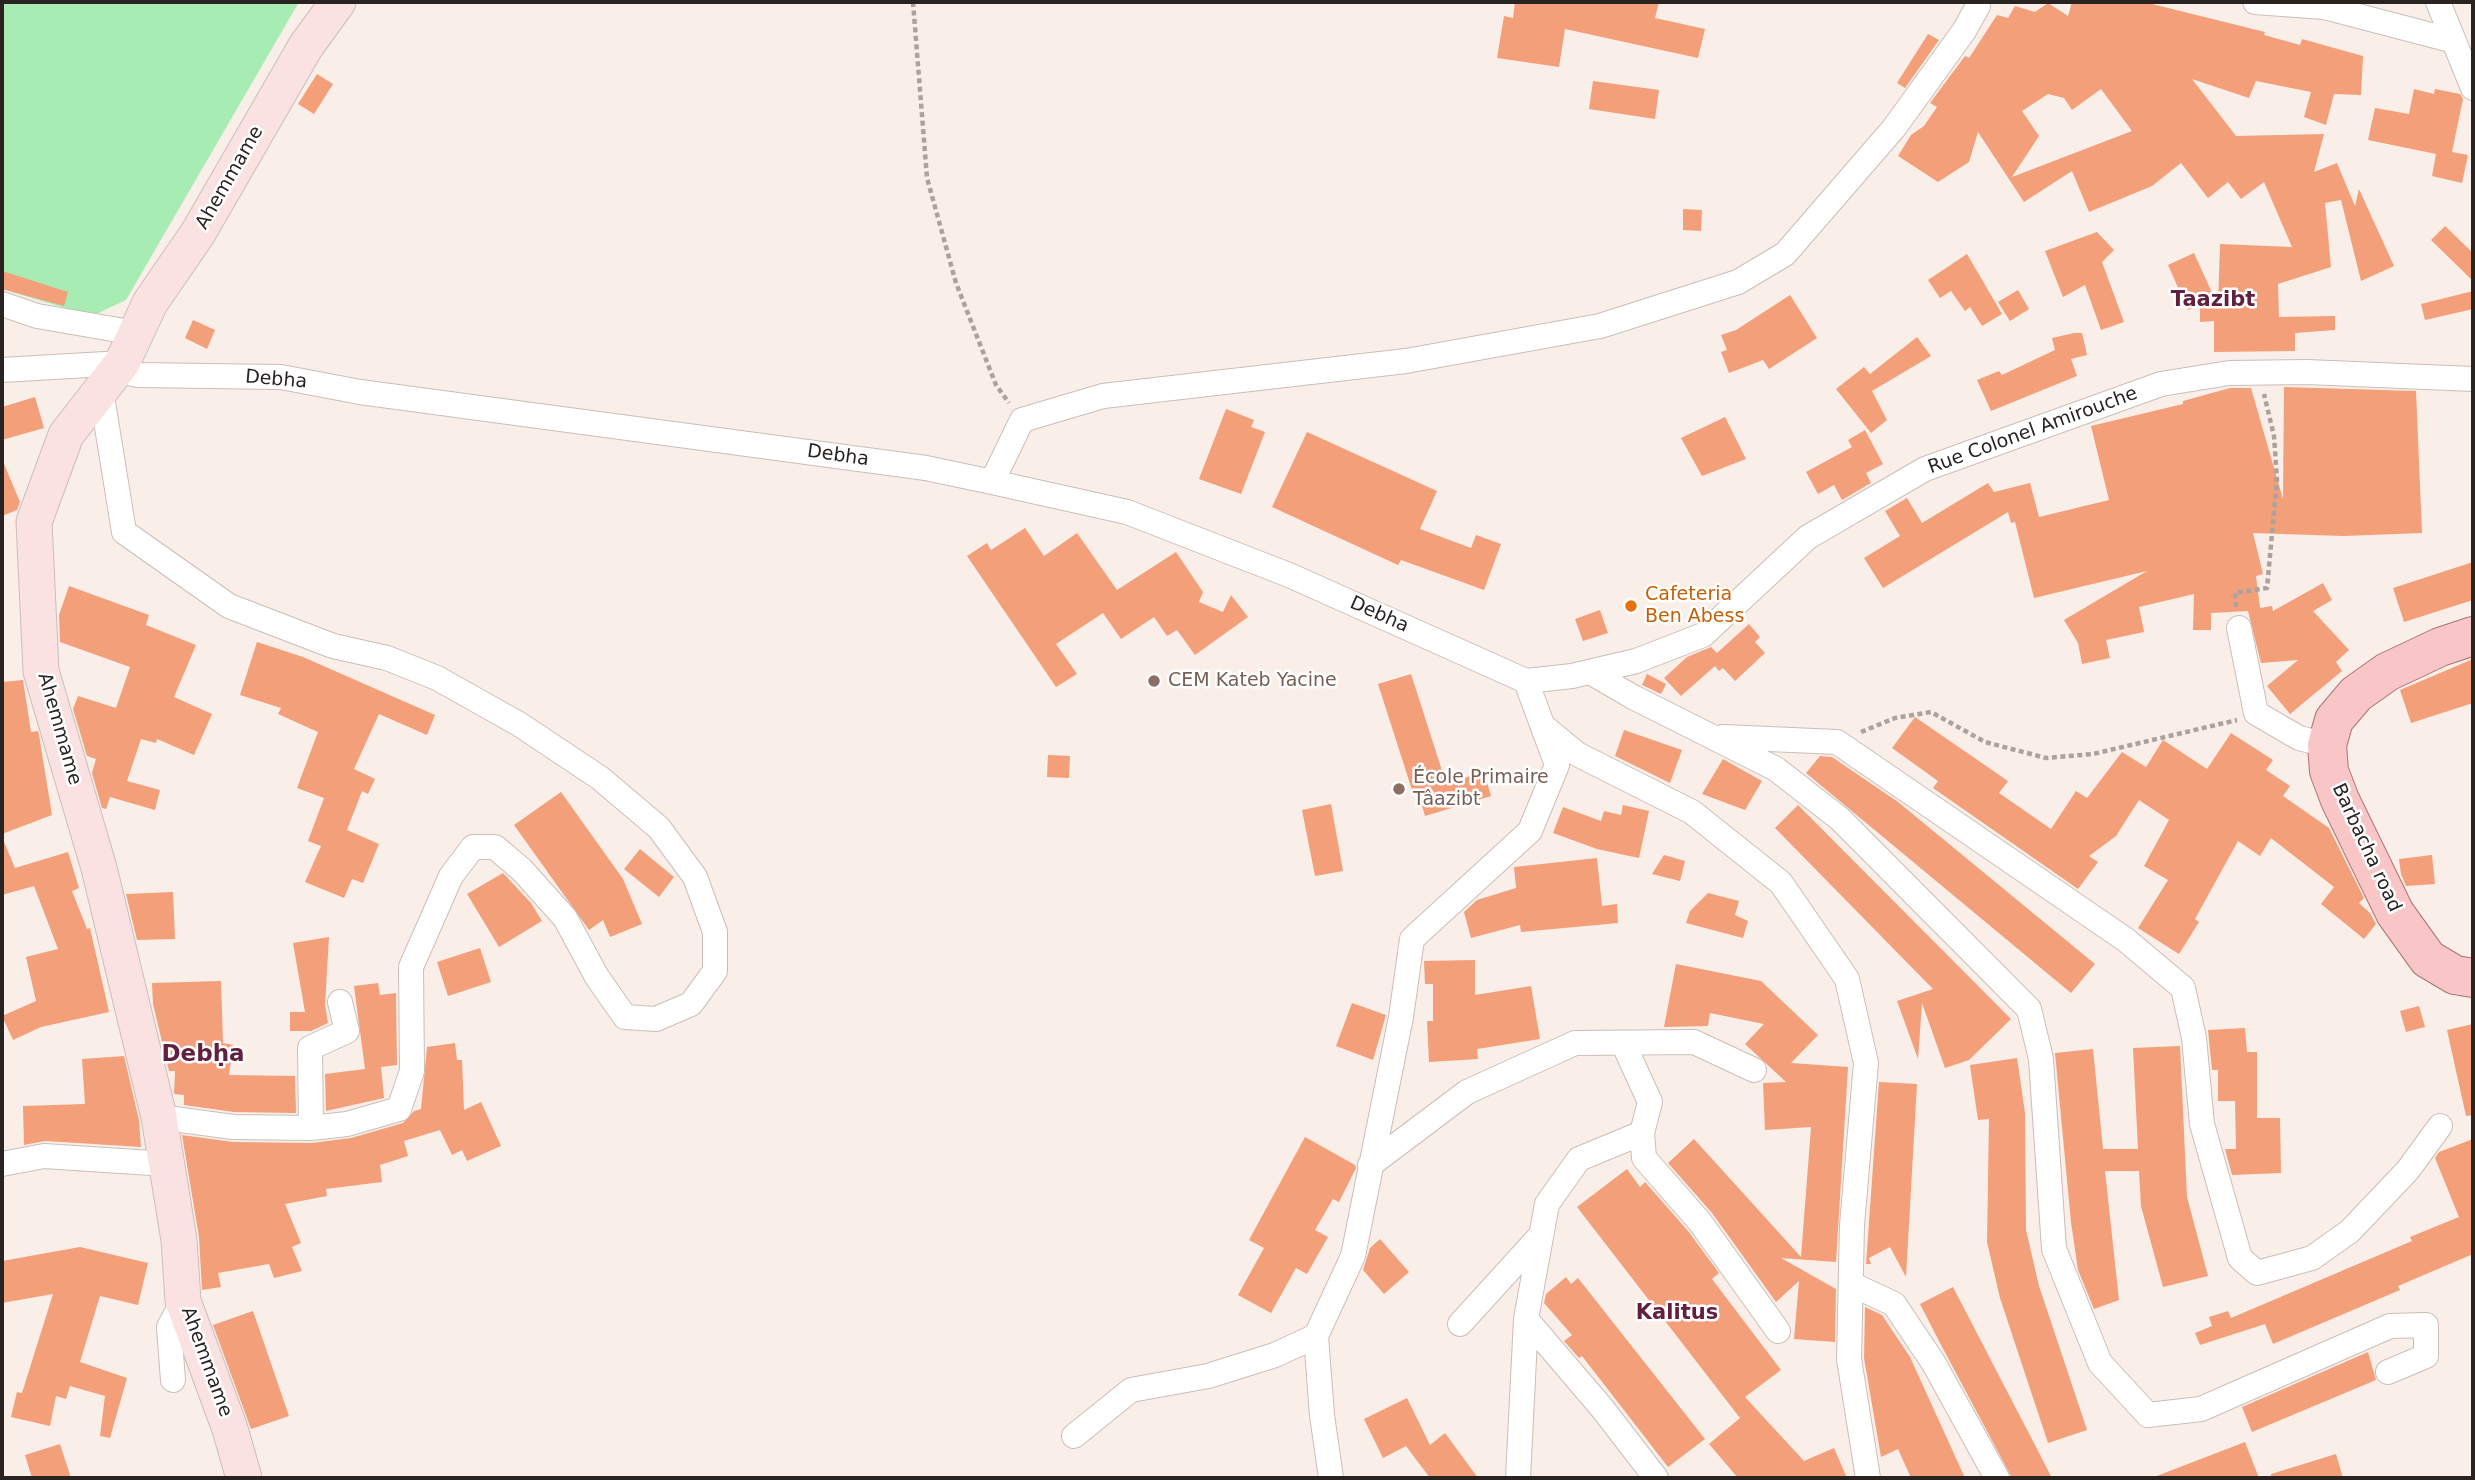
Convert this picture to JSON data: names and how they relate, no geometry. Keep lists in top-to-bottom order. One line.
{"streets":{"main road":["Barbacha road"],"street":["Ahemmame","Debha","Rue Colonel Amirouche"]},"crossings":[["Ahemmame","Debha"],["Debha","Rue Colonel Amirouche"]],"districts":["Taazibt","Debḥa","Kalitus"],"places":["Cafeteria Ben Abess","CEM Kateb Yacine","École Primaire Tâazibt"]}
